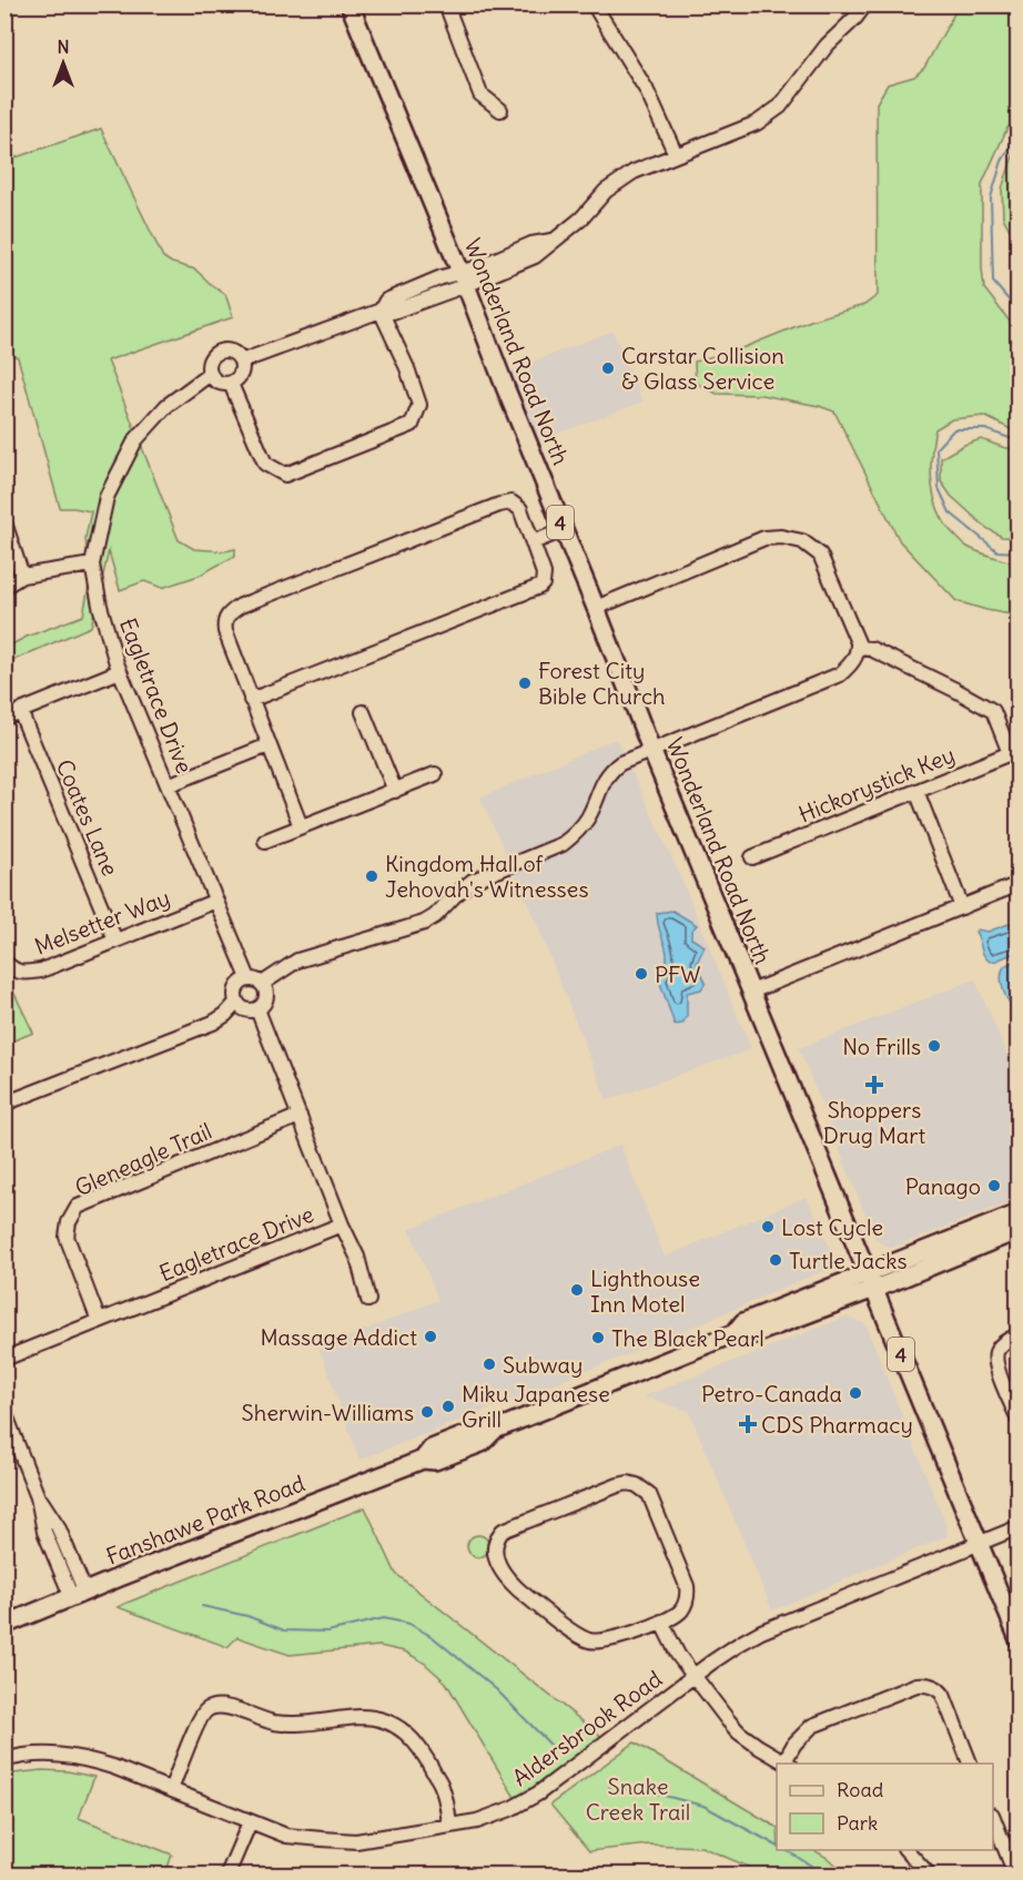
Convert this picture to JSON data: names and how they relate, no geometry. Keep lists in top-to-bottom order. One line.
{"streets":{"main road":["Wonderland Road North","4","Fanshawe Park Road"],"street":["Eagletrace Drive","Hickorystick Key","Coates Lane","Melsetter Way","Gleneagle Trail","Aldersbrook Road"]},"crossings":[["Wonderland Road North","Fanshawe Park Road"],["Wonderland Road North","Aldersbrook Road"],["Eagletrace Drive","Melsetter Way"],["Eagletrace Drive","Gleneagle Trail"],["Coates Lane","Melsetter Way"]],"parks":["Snake Creek Trail"],"places":{"other":["Carstar Collision & Glass Service","Forest City Bible Church","Kingdom Hall of Jehovah's Witnesses","PFW","No Frills","Panago","Lost Cycle","Turtle Jacks","Lighthouse Inn Motel","Massage Addict","The Black Pearl","Subway","Petro-Canada","Miku Japanese Grill","Sherwin-Williams"],"health":["Shoppers Drug Mart","CDS Pharmacy"]},"legend":["Road","Park"],"north":"top"}
